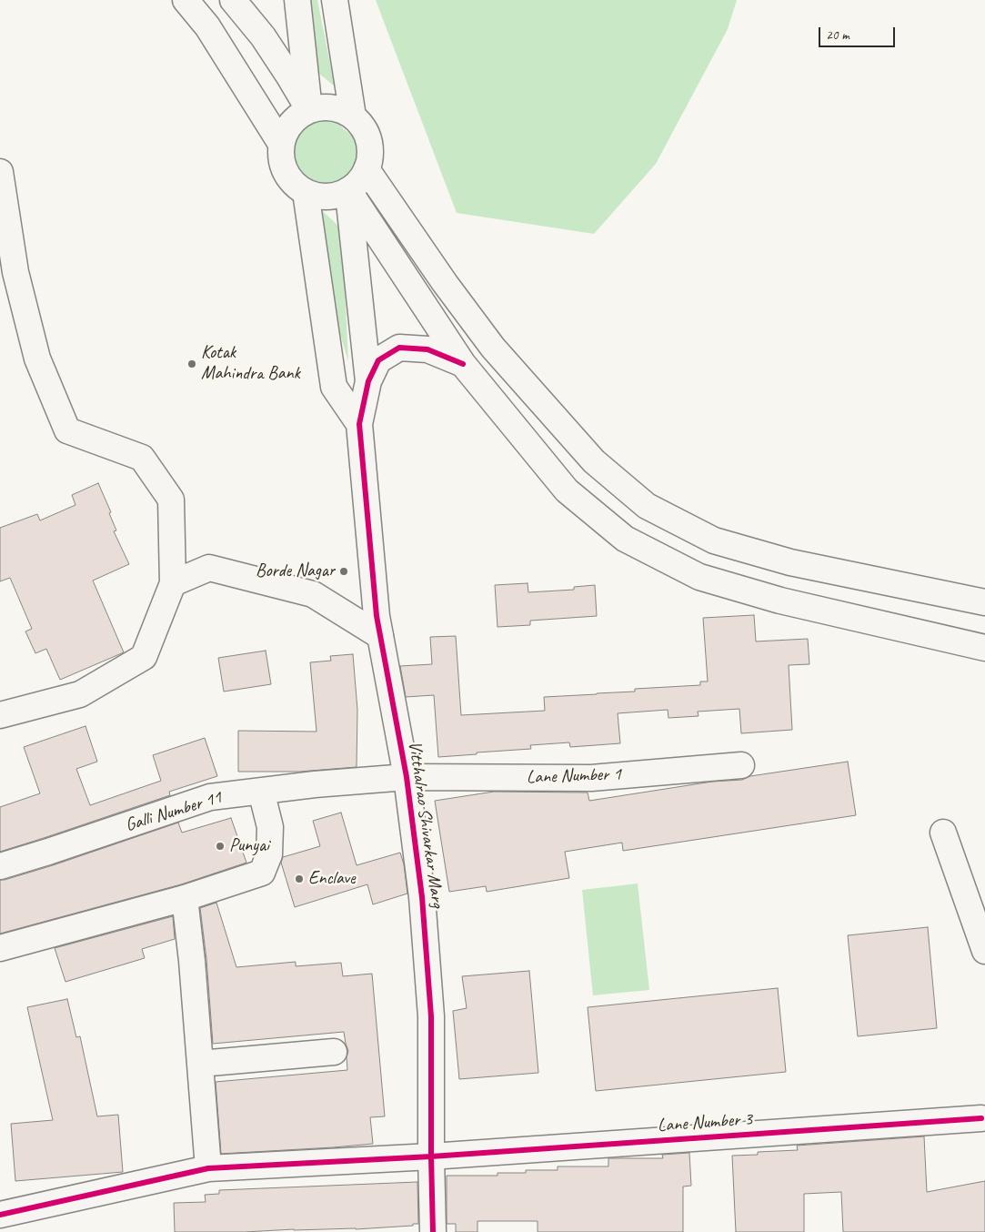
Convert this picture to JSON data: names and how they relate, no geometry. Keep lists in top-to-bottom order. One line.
{"streets":{"street":["Lane Number 1","Galli Number 11","Vitthalrao Shivarkar Marg","Lane Number 3"]},"crossings":[["Lane Number 1","Galli Number 11"],["Lane Number 1","Vitthalrao Shivarkar Marg"],["Galli Number 11","Vitthalrao Shivarkar Marg"],["Vitthalrao Shivarkar Marg","Lane Number 3"]],"places":["Kotak Mahindra Bank","Borde Nagar","Punyai","Enclave"],"scale_bar":"20 m"}
